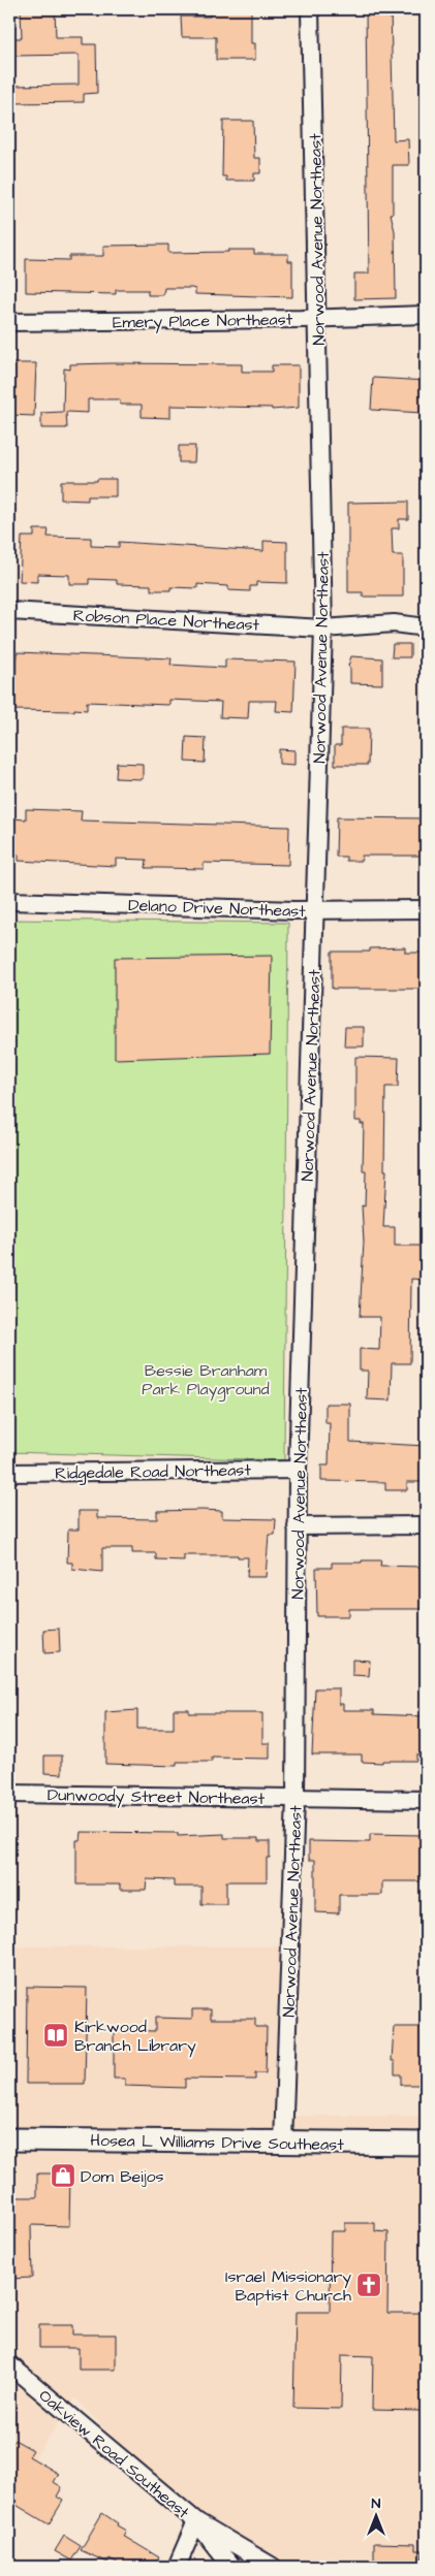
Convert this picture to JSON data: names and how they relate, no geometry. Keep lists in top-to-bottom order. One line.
{"streets":{"street":["Norwood Avenue Northeast","Emery Place Northeast","Robson Place Northeast","Delano Drive Northeast","Ridgedale Road Northeast","Dunwoody Street Northeast","Hosea L Williams Drive Southeast","Oakview Road Southeast"]},"crossings":[["Norwood Avenue Northeast","Emery Place Northeast"],["Norwood Avenue Northeast","Robson Place Northeast"],["Norwood Avenue Northeast","Delano Drive Northeast"],["Norwood Avenue Northeast","Ridgedale Road Northeast"],["Norwood Avenue Northeast","Dunwoody Street Northeast"],["Norwood Avenue Northeast","Hosea L Williams Drive Southeast"]],"parks":["Bessie Branham Park Playground"],"places":{"library":["Kirkwood Branch Library"],"shop":["Dom Beijos"],"church":["Israel Missionary Baptist Church"]},"north":"top"}
